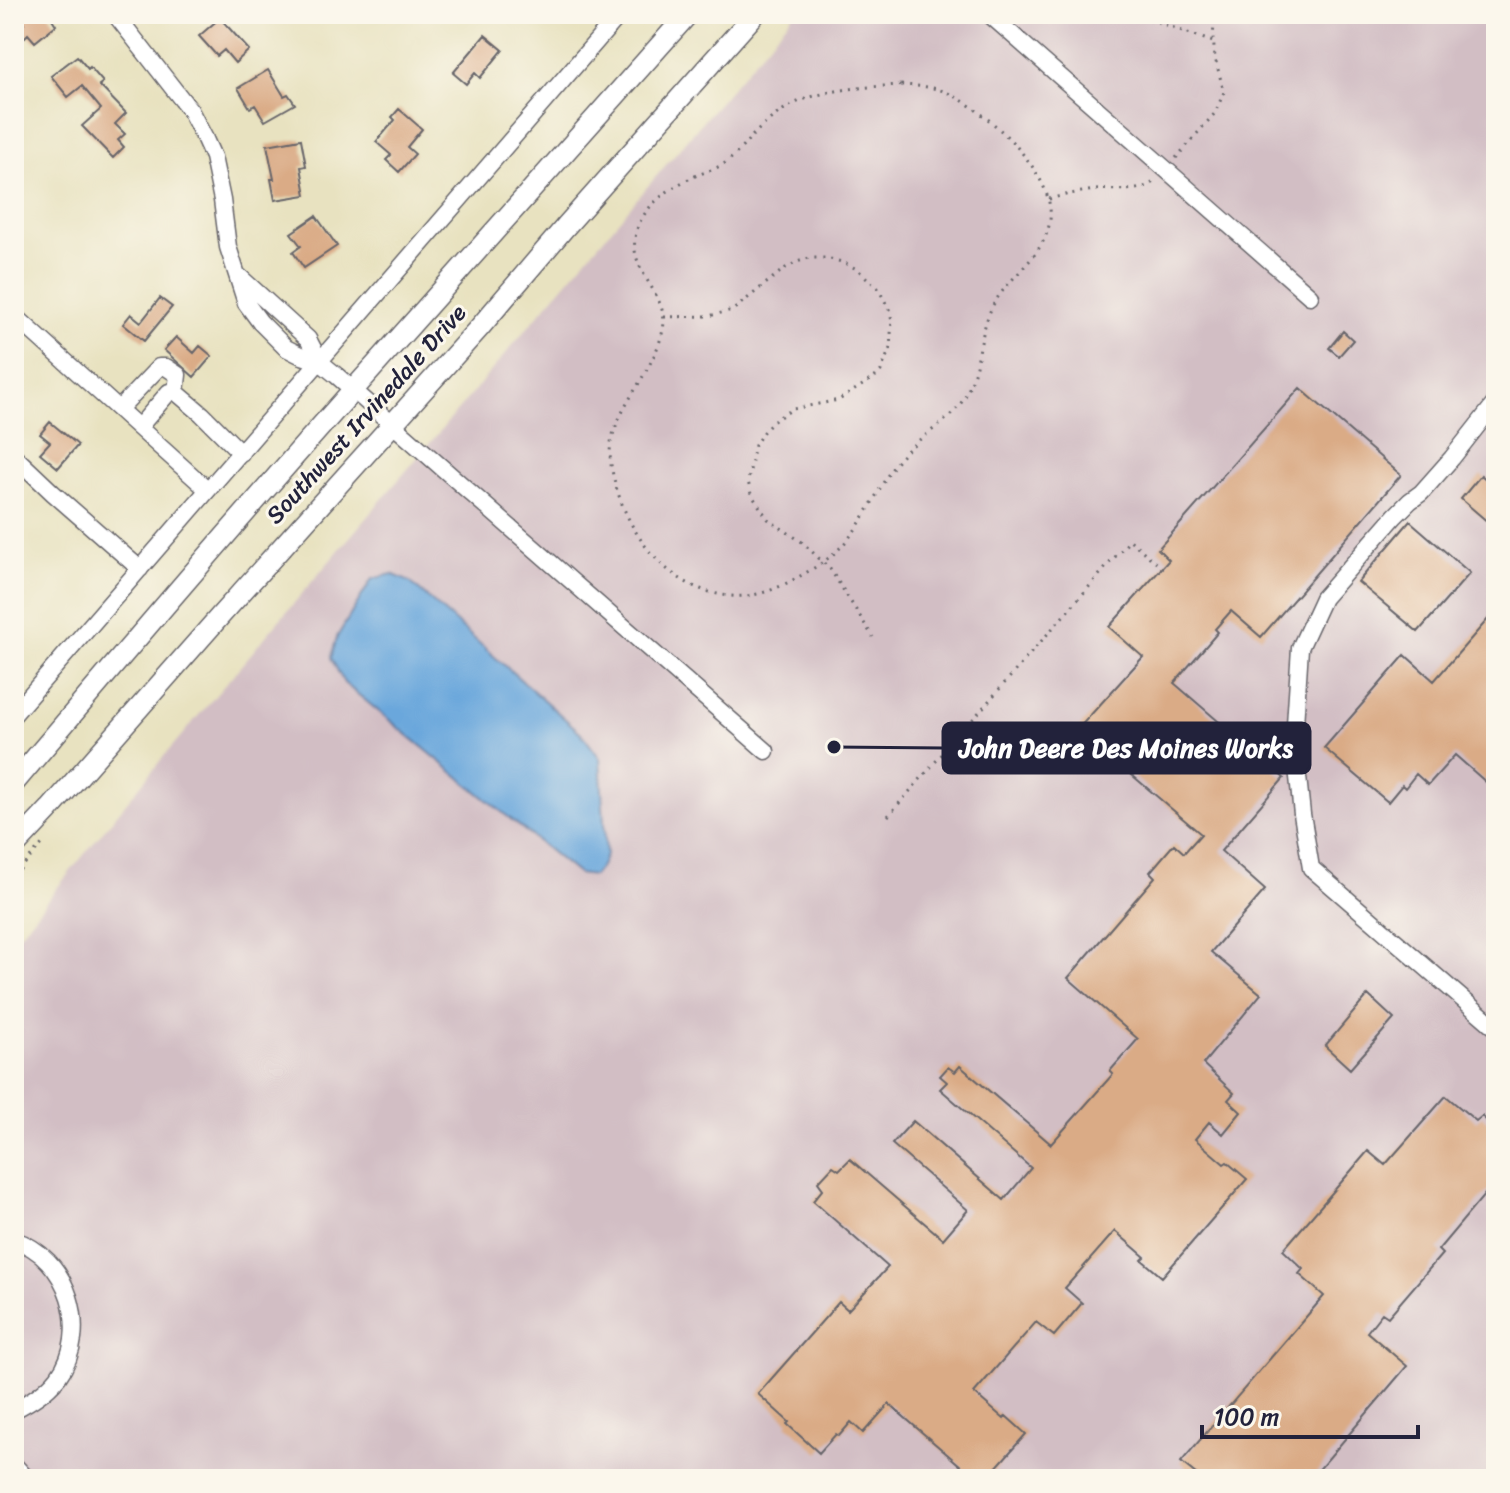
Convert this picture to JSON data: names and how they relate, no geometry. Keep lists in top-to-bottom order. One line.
{"streets":{"main road":["Southwest Irvinedale Drive"]},"places":["John Deere Des Moines Works"],"scale_bar":"100 m"}
